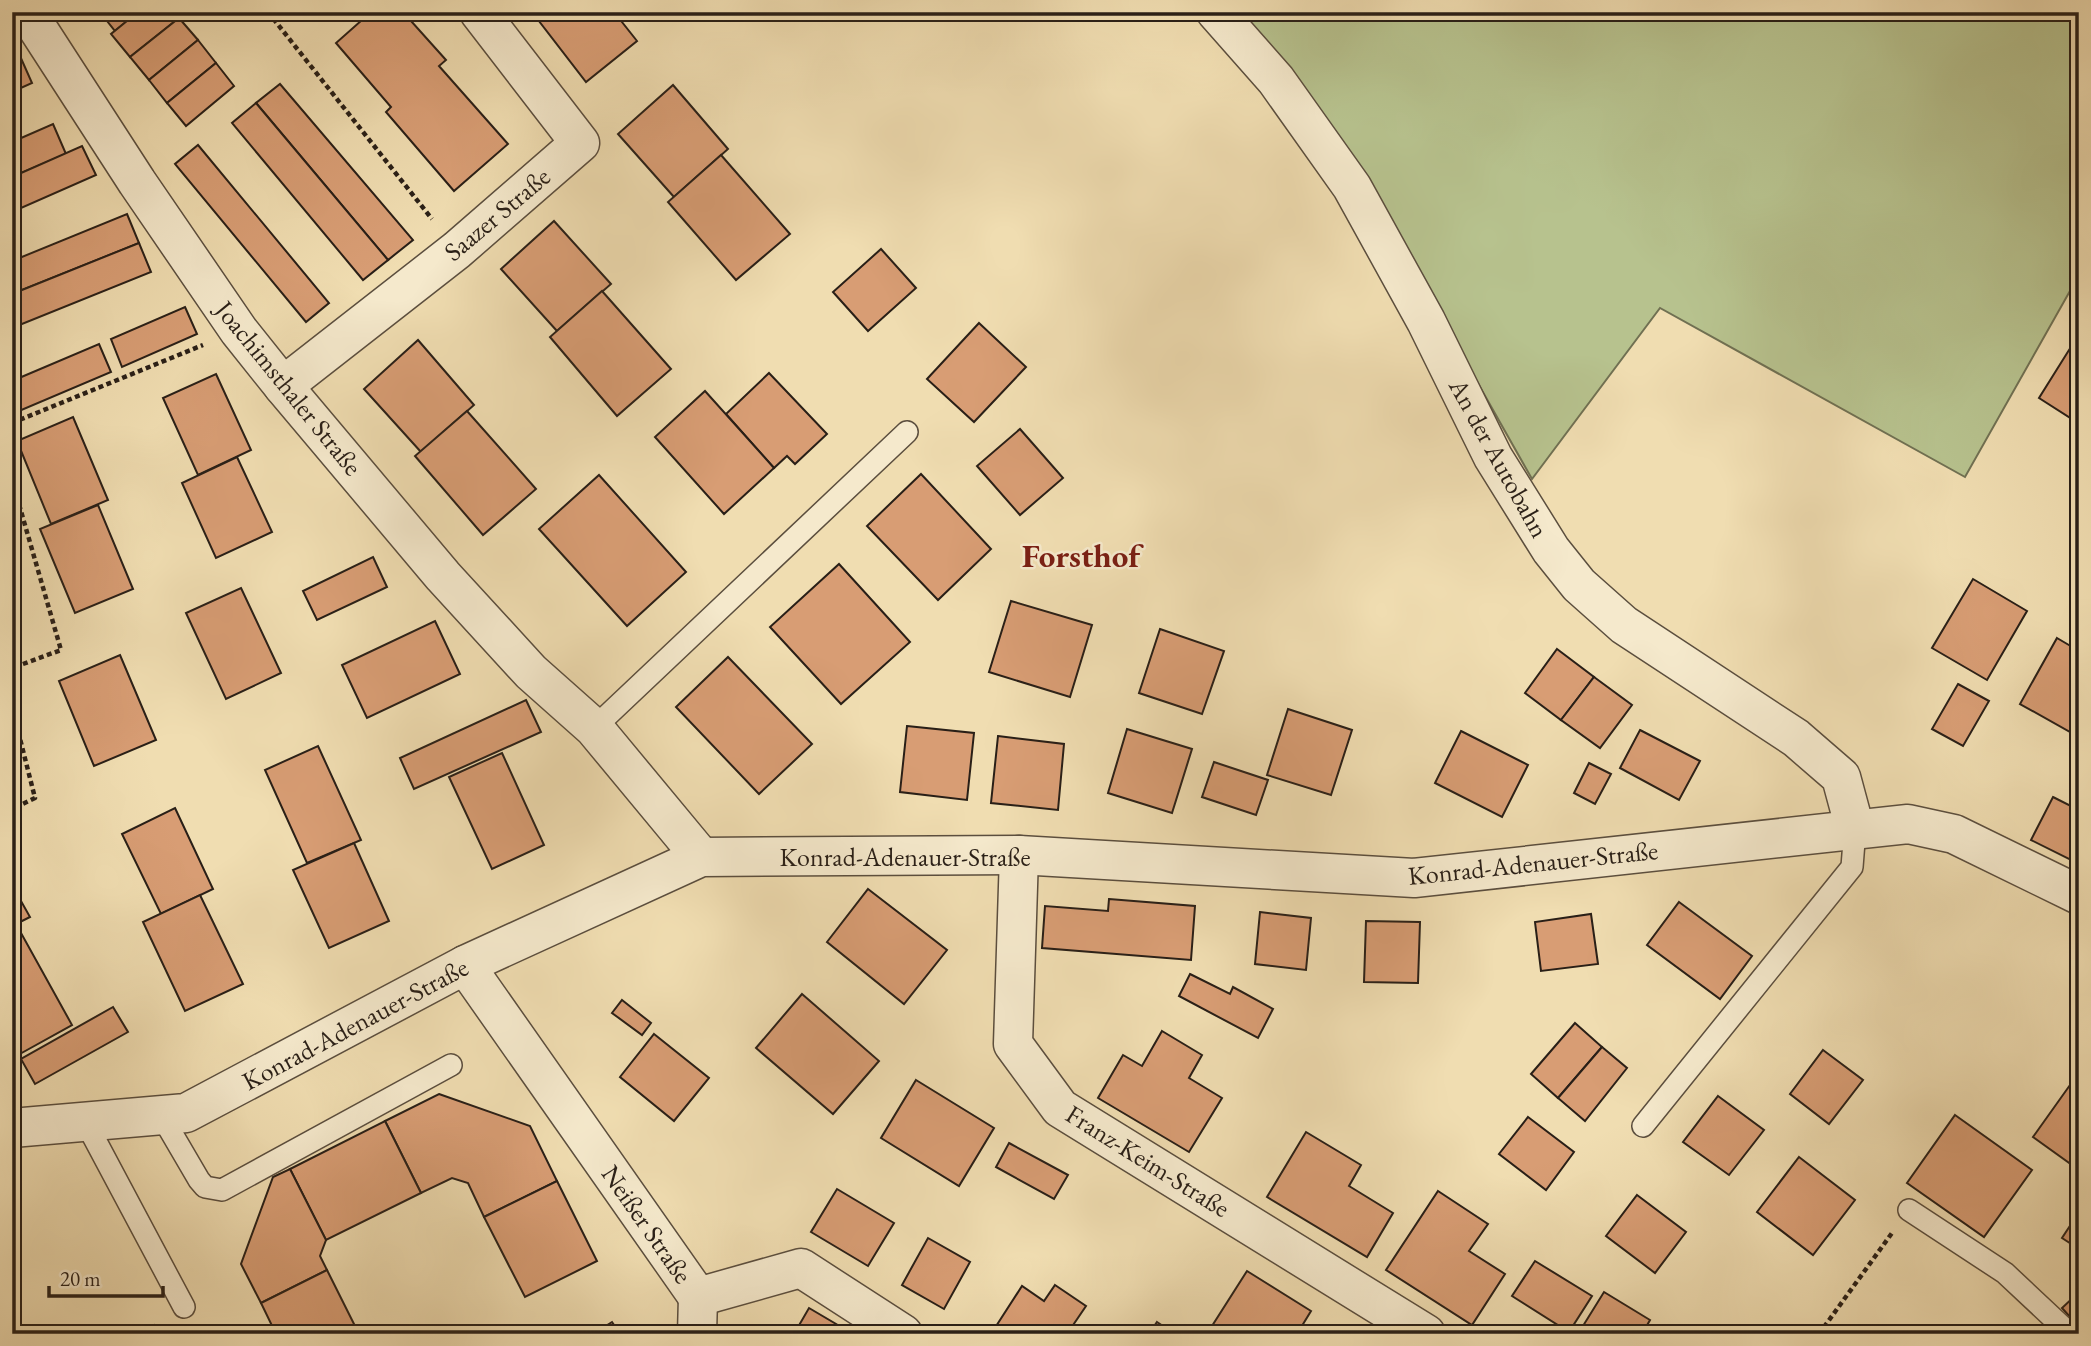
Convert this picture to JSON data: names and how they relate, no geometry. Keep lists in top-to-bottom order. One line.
{"streets":{"street":["Saazer Straße","Joachimsthaler Straße","An der Autobahn","Konrad-Adenauer-Straße","Franz-Keim-Straße","Neißer Straße"]},"crossings":[["Saazer Straße","Joachimsthaler Straße"],["Joachimsthaler Straße","Konrad-Adenauer-Straße"],["An der Autobahn","Konrad-Adenauer-Straße"],["Konrad-Adenauer-Straße","Franz-Keim-Straße"],["Konrad-Adenauer-Straße","Neißer Straße"]],"districts":["Forsthof"],"scale_bar":"20 m"}
